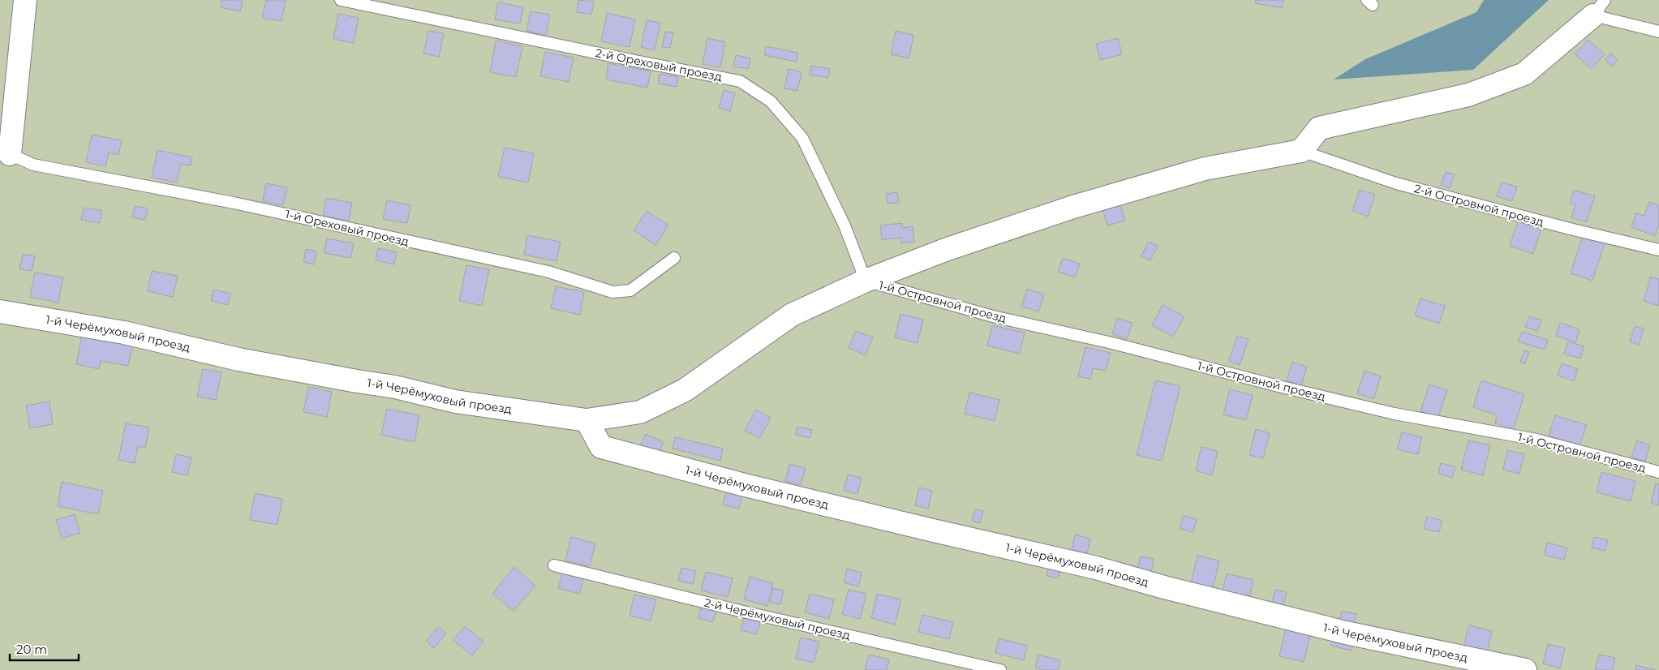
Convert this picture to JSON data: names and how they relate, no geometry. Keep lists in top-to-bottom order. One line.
{"streets":{"street":["1-й Черёмуховый проезд"],"lane":["2-й Ореховый проезд","2-й Островной проезд","1-й Ореховый проезд","1-й Островной проезд","2-й Черёмуховый проезд"]},"crossings":[["2-й Ореховый проезд","1-й Островной проезд"]],"scale_bar":"20 m"}
